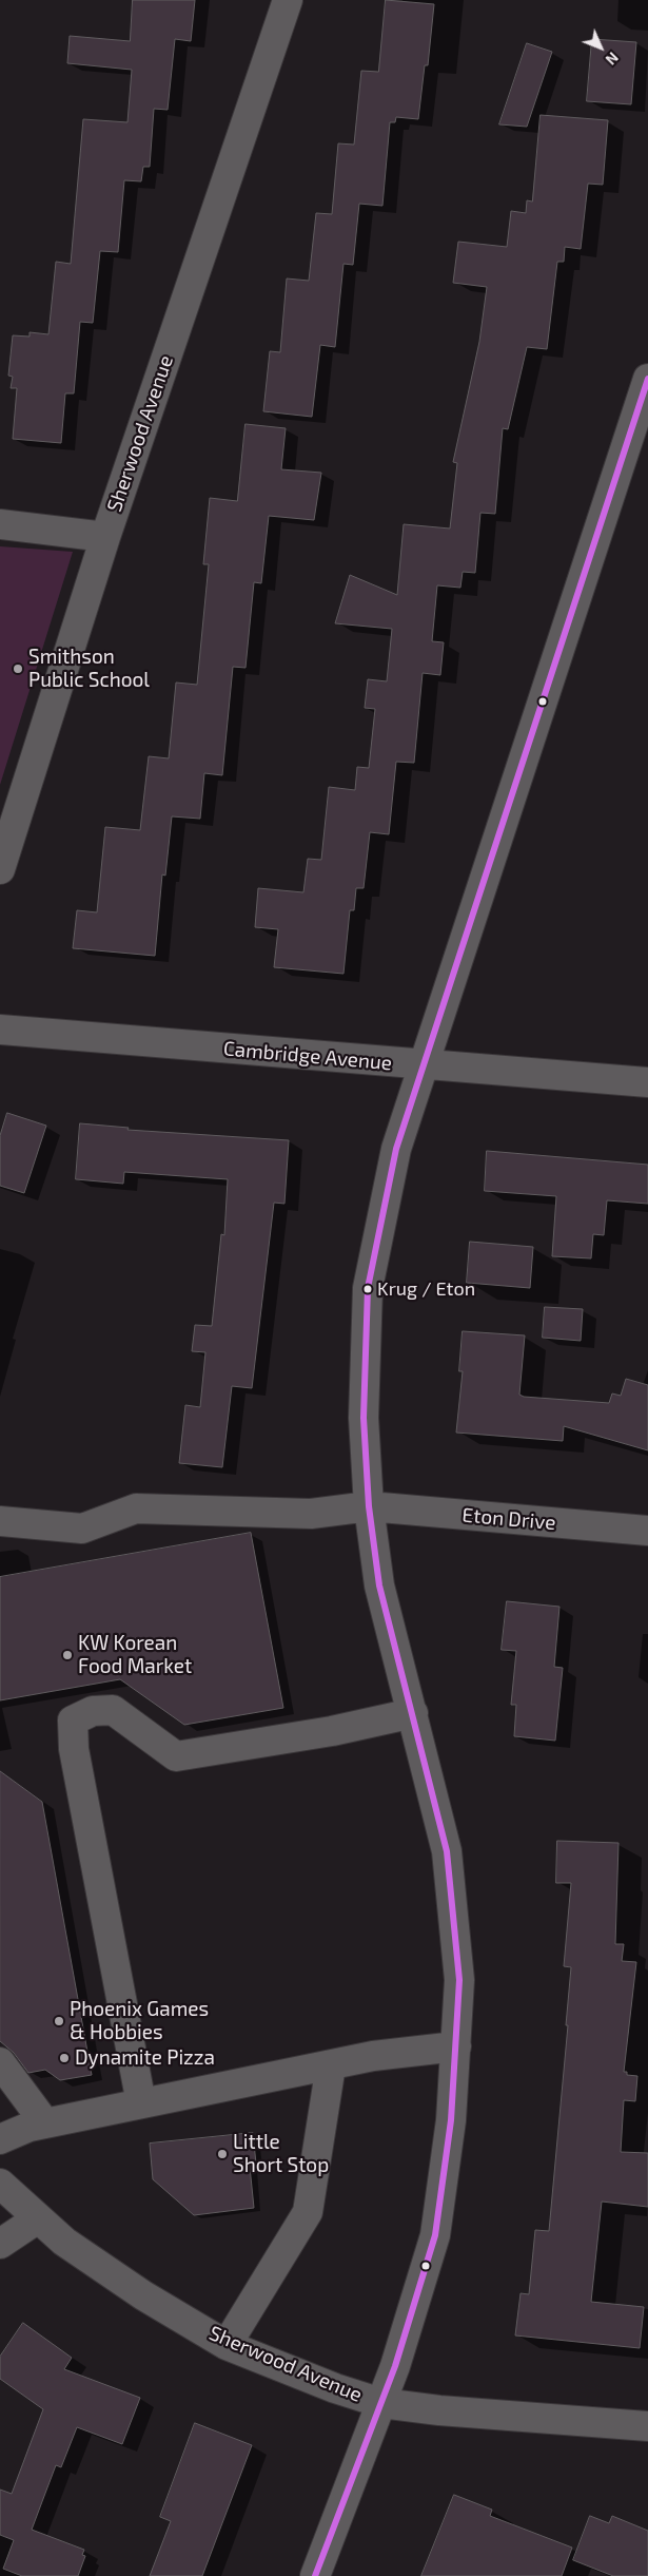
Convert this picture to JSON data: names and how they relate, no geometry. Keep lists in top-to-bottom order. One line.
{"streets":{"street":["Sherwood Avenue","Cambridge Avenue","Eton Drive"]},"places":["Smithson Public School","Krug / Eton","KW Korean Food Market","Phoenix Games & Hobbies","Dynamite Pizza","Little Short Stop"],"north":"bottom right"}
